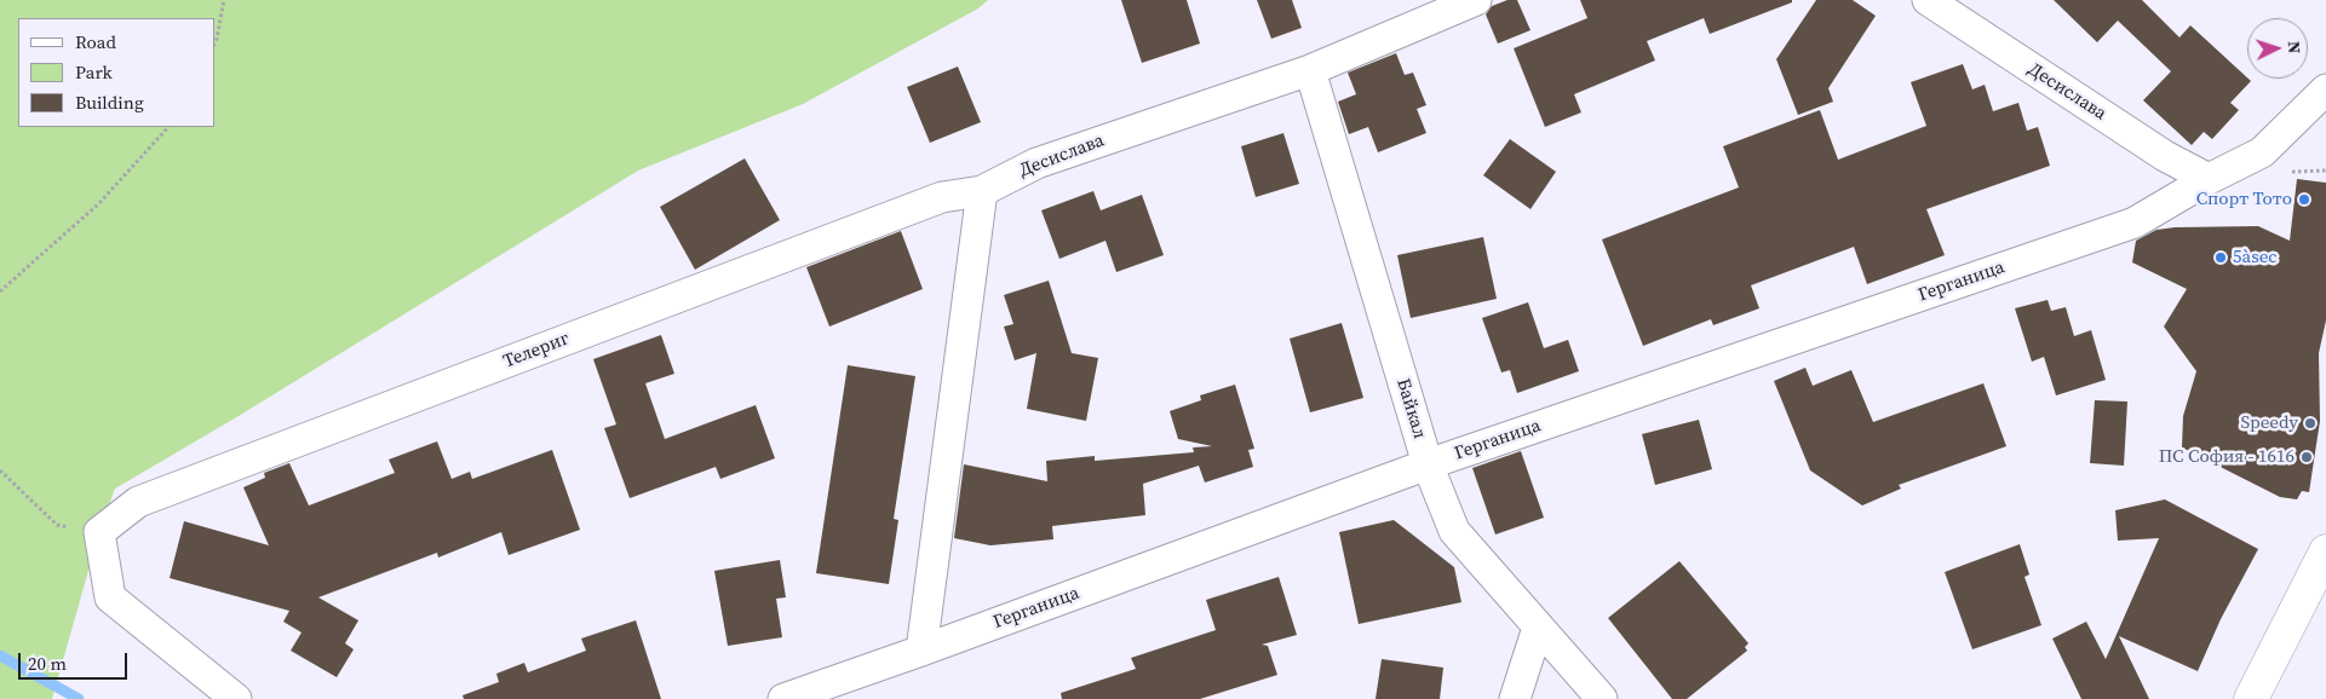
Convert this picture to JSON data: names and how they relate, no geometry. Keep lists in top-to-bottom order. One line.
{"streets":{"street":["Десислава","Герганица","Телериг","Байкал"]},"crossings":[["Десислава","Герганица"],["Десислава","Телериг"],["Десислава","Байкал"],["Герганица","Байкал"]],"places":["Спорт Тото","5àsec","Speedy","ПС София - 1616"],"legend":["Road","Park","Building"],"scale_bar":"20 m","north":"right"}
